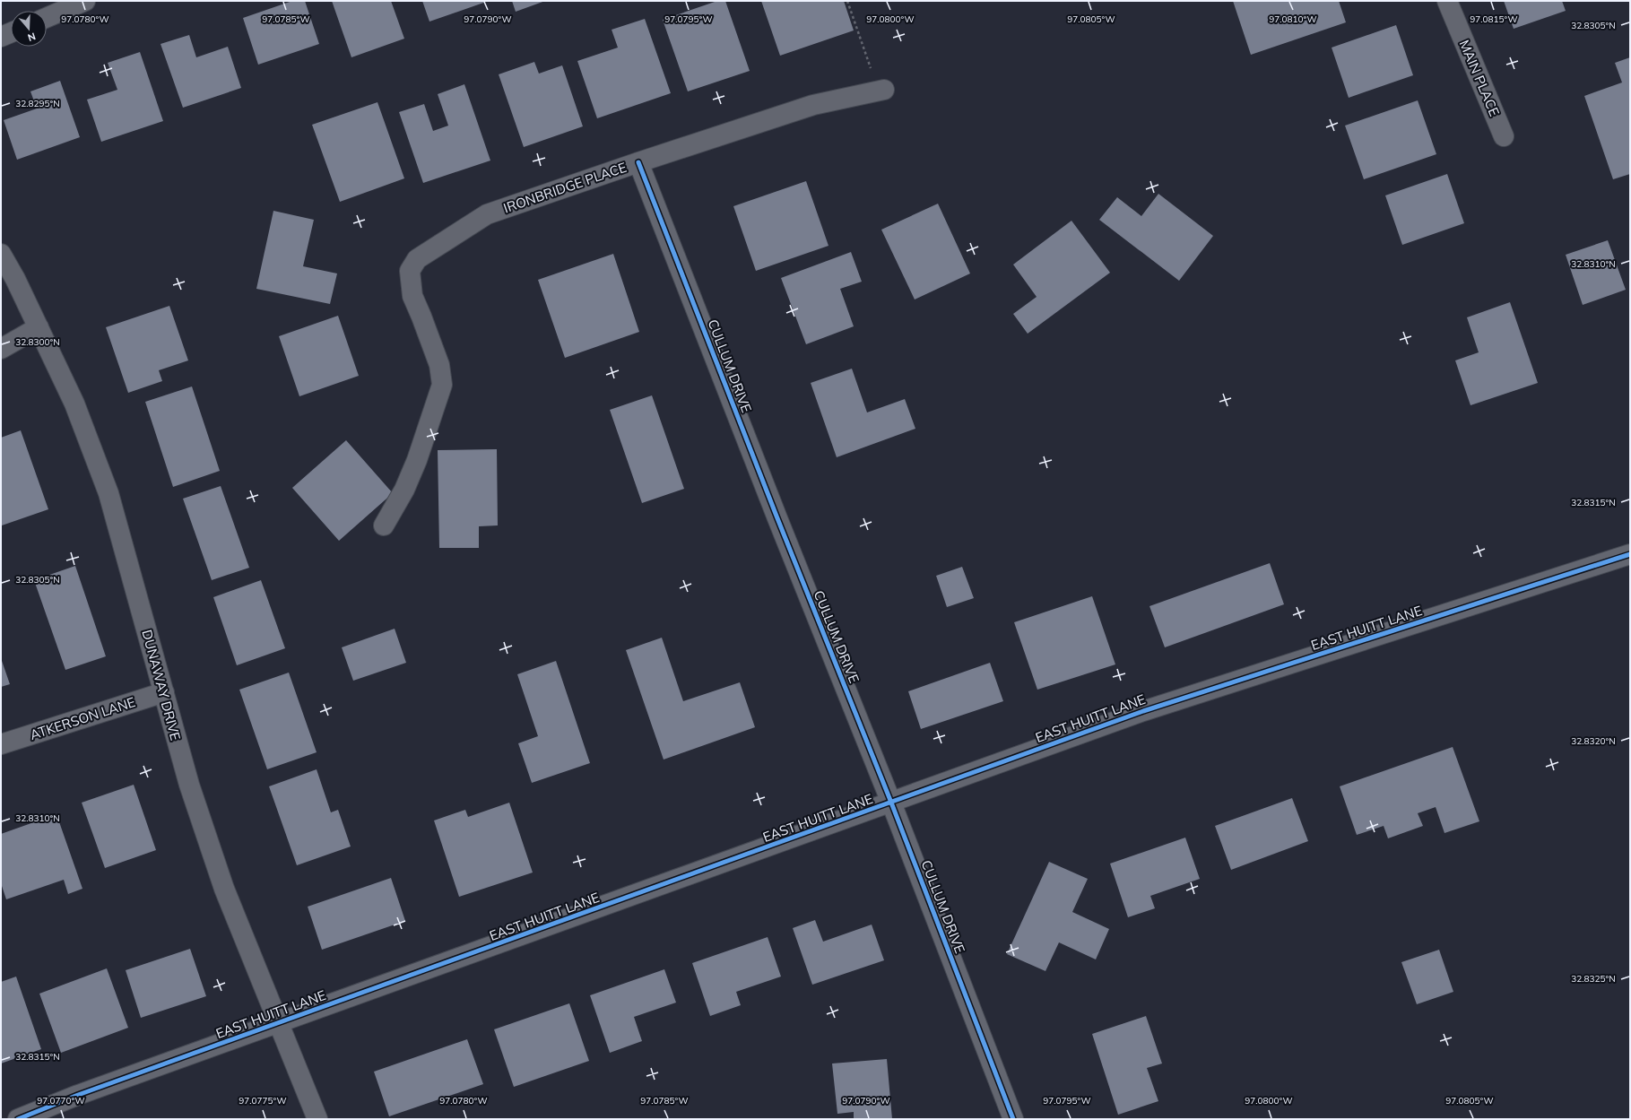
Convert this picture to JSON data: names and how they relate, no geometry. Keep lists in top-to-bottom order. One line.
{"streets":{"street":["MAIN PLACE","IRONBRIDGE PLACE","CULLUM DRIVE","EAST HUITT LANE","DUNAWAY DRIVE","ATKERSON LANE"]},"crossings":[["IRONBRIDGE PLACE","CULLUM DRIVE"],["CULLUM DRIVE","EAST HUITT LANE"],["EAST HUITT LANE","DUNAWAY DRIVE"],["DUNAWAY DRIVE","ATKERSON LANE"]],"north":"bottom","coordinates":["97.0780°W","97.0785°W","97.0790°W","97.0800°W","97.0805°W","97.0795°W","97.0810°W","97.0815°W","32.8305°N","32.8295°N","32.8310°N","32.8300°N","32.8315°N","32.8320°N","32.8325°N","97.0770°W","97.0775°W"]}
